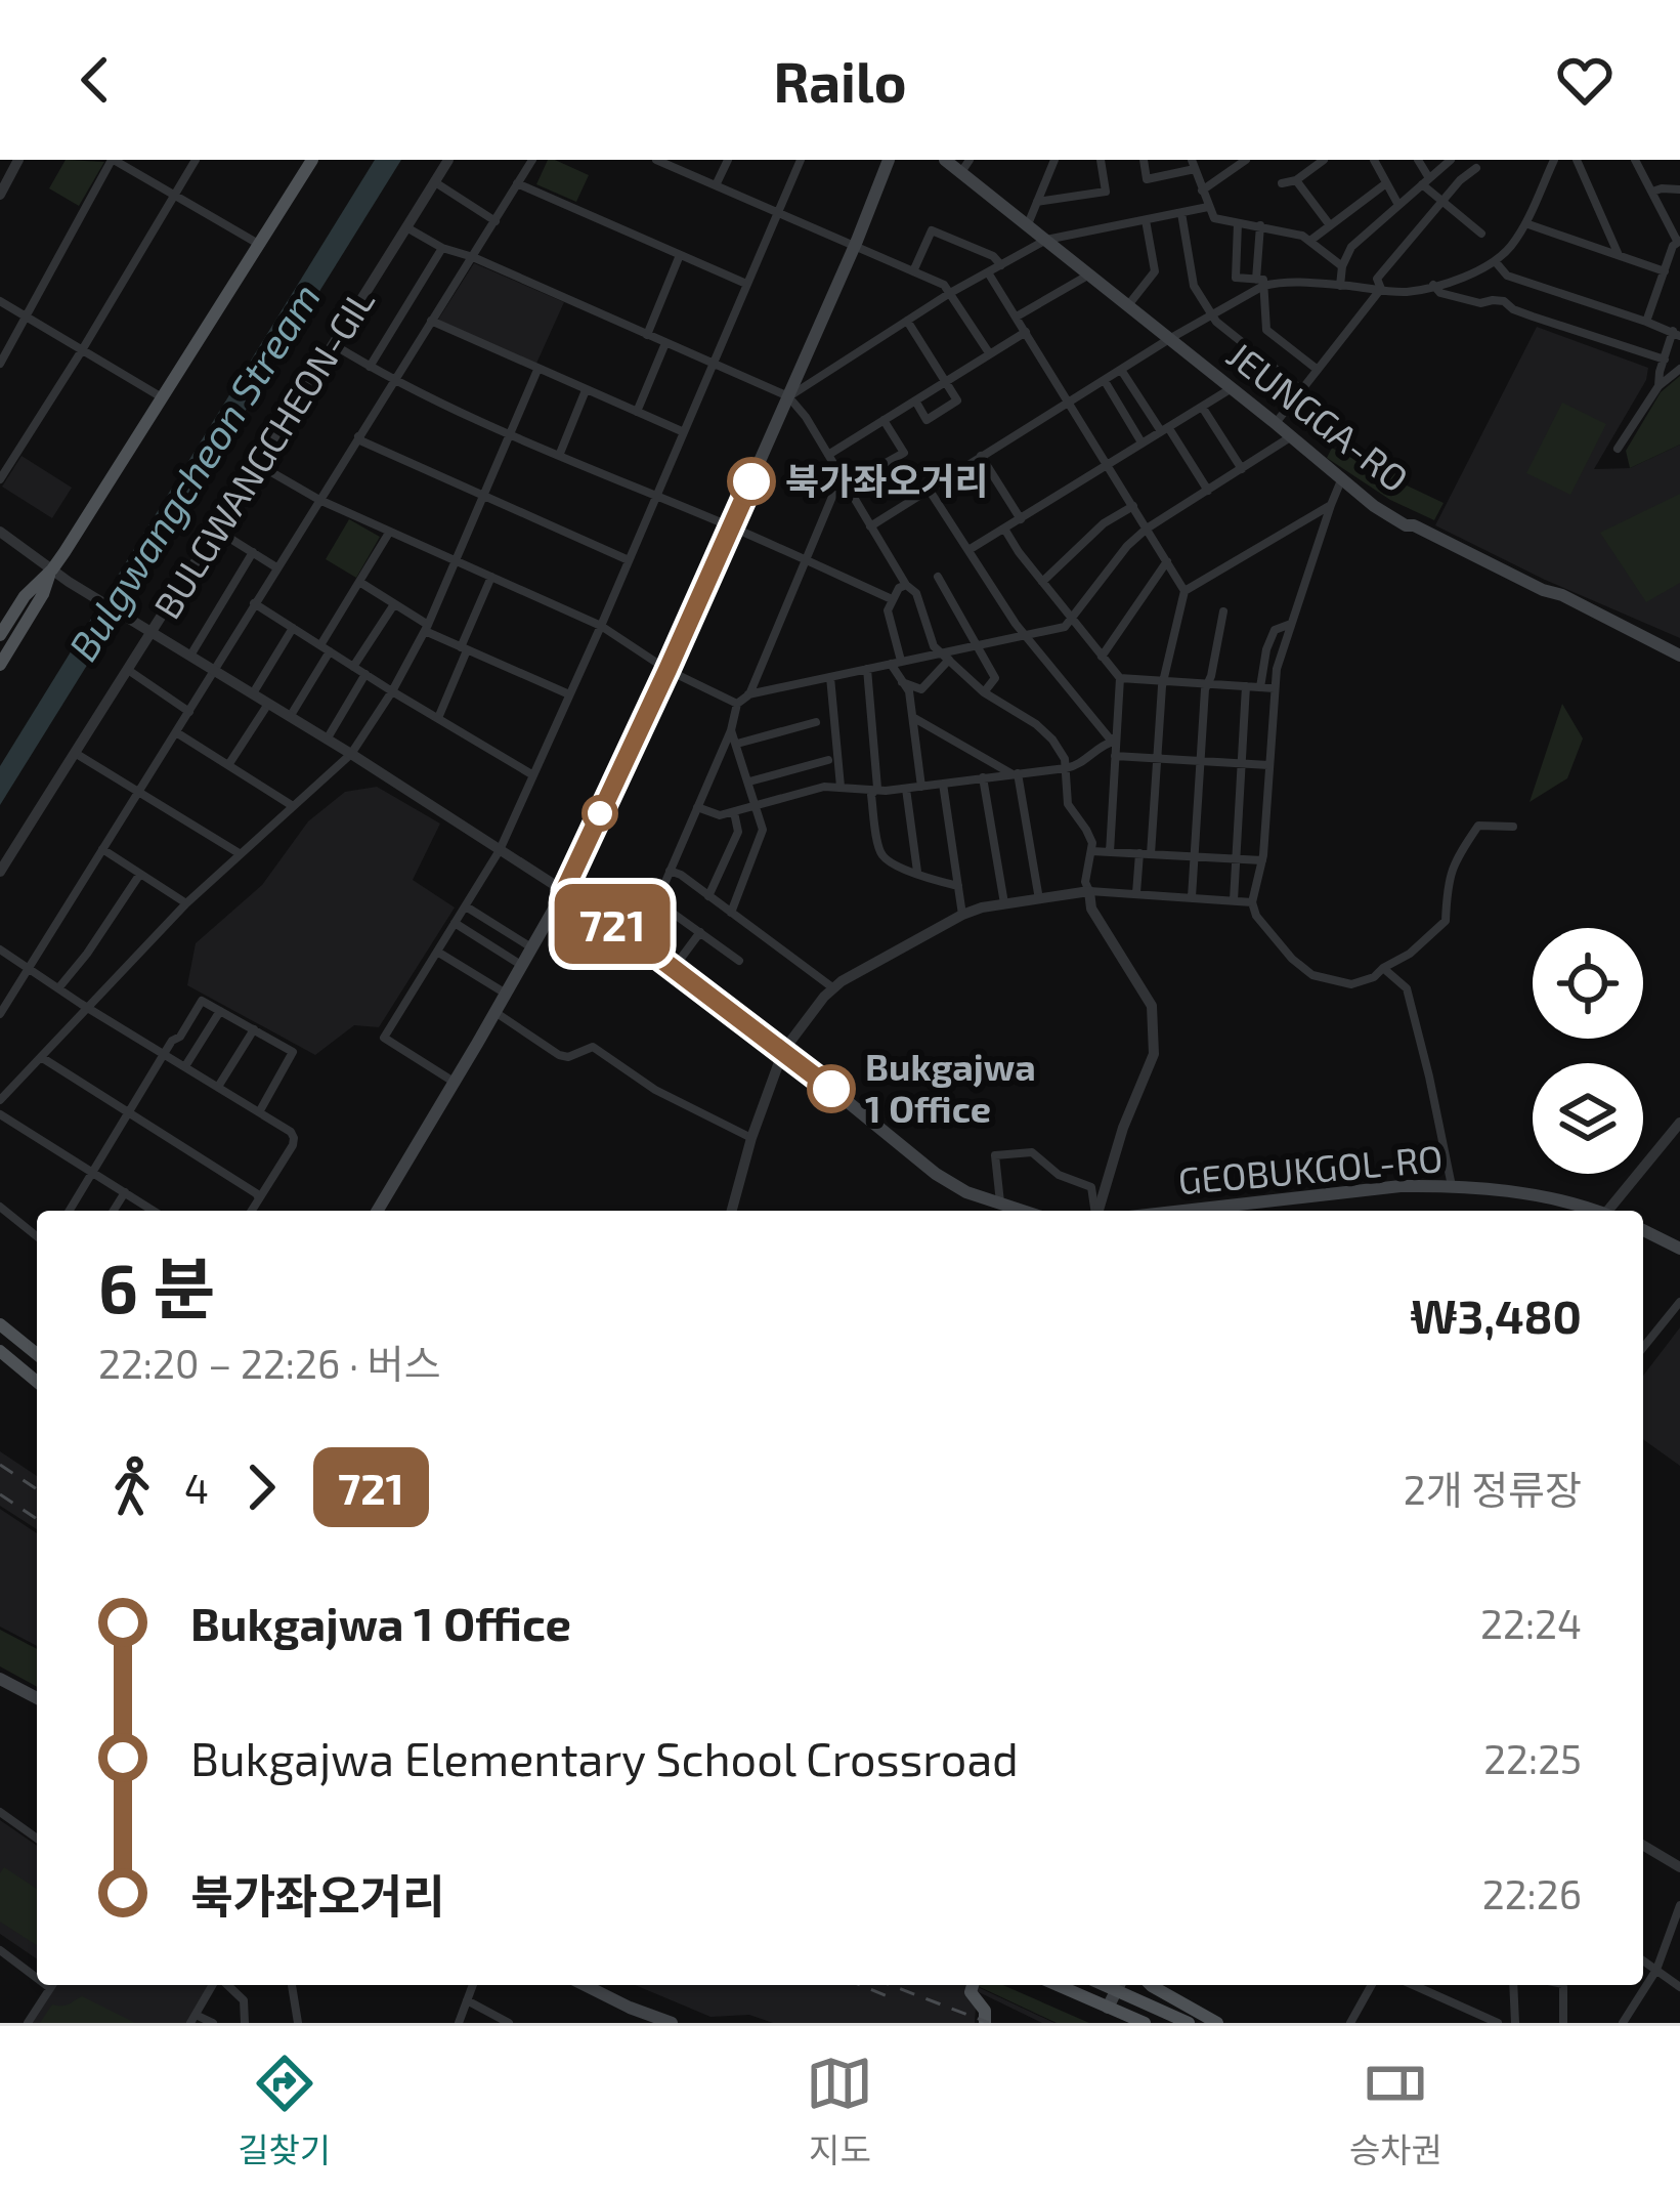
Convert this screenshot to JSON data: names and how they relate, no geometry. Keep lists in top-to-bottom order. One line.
{"streets":{"main road":["JEUNGGA-RO","GEOBUKGOL-RO"],"street":["BULGWANGCHEON-GIL"]},"water":["Bulgwangcheon Stream"],"places":["북가좌오거리","Bukgajwa 1 Office"],"lines":["bus line 721"],"page":{"header":"Railo","on_map":"721","heading":["6 분","22:20 – 22:26 · 버스","₩3,480"],"legs":["4","721","2개 정류장"],"list":[{"name":"Bukgajwa 1 Office","value":"22:24"},{"name":"Bukgajwa Elementary School Crossroad","value":"22:25"},{"name":"북가좌오거리","value":"22:26"}],"tabs":["길찾기","지도","승차권"]}}
